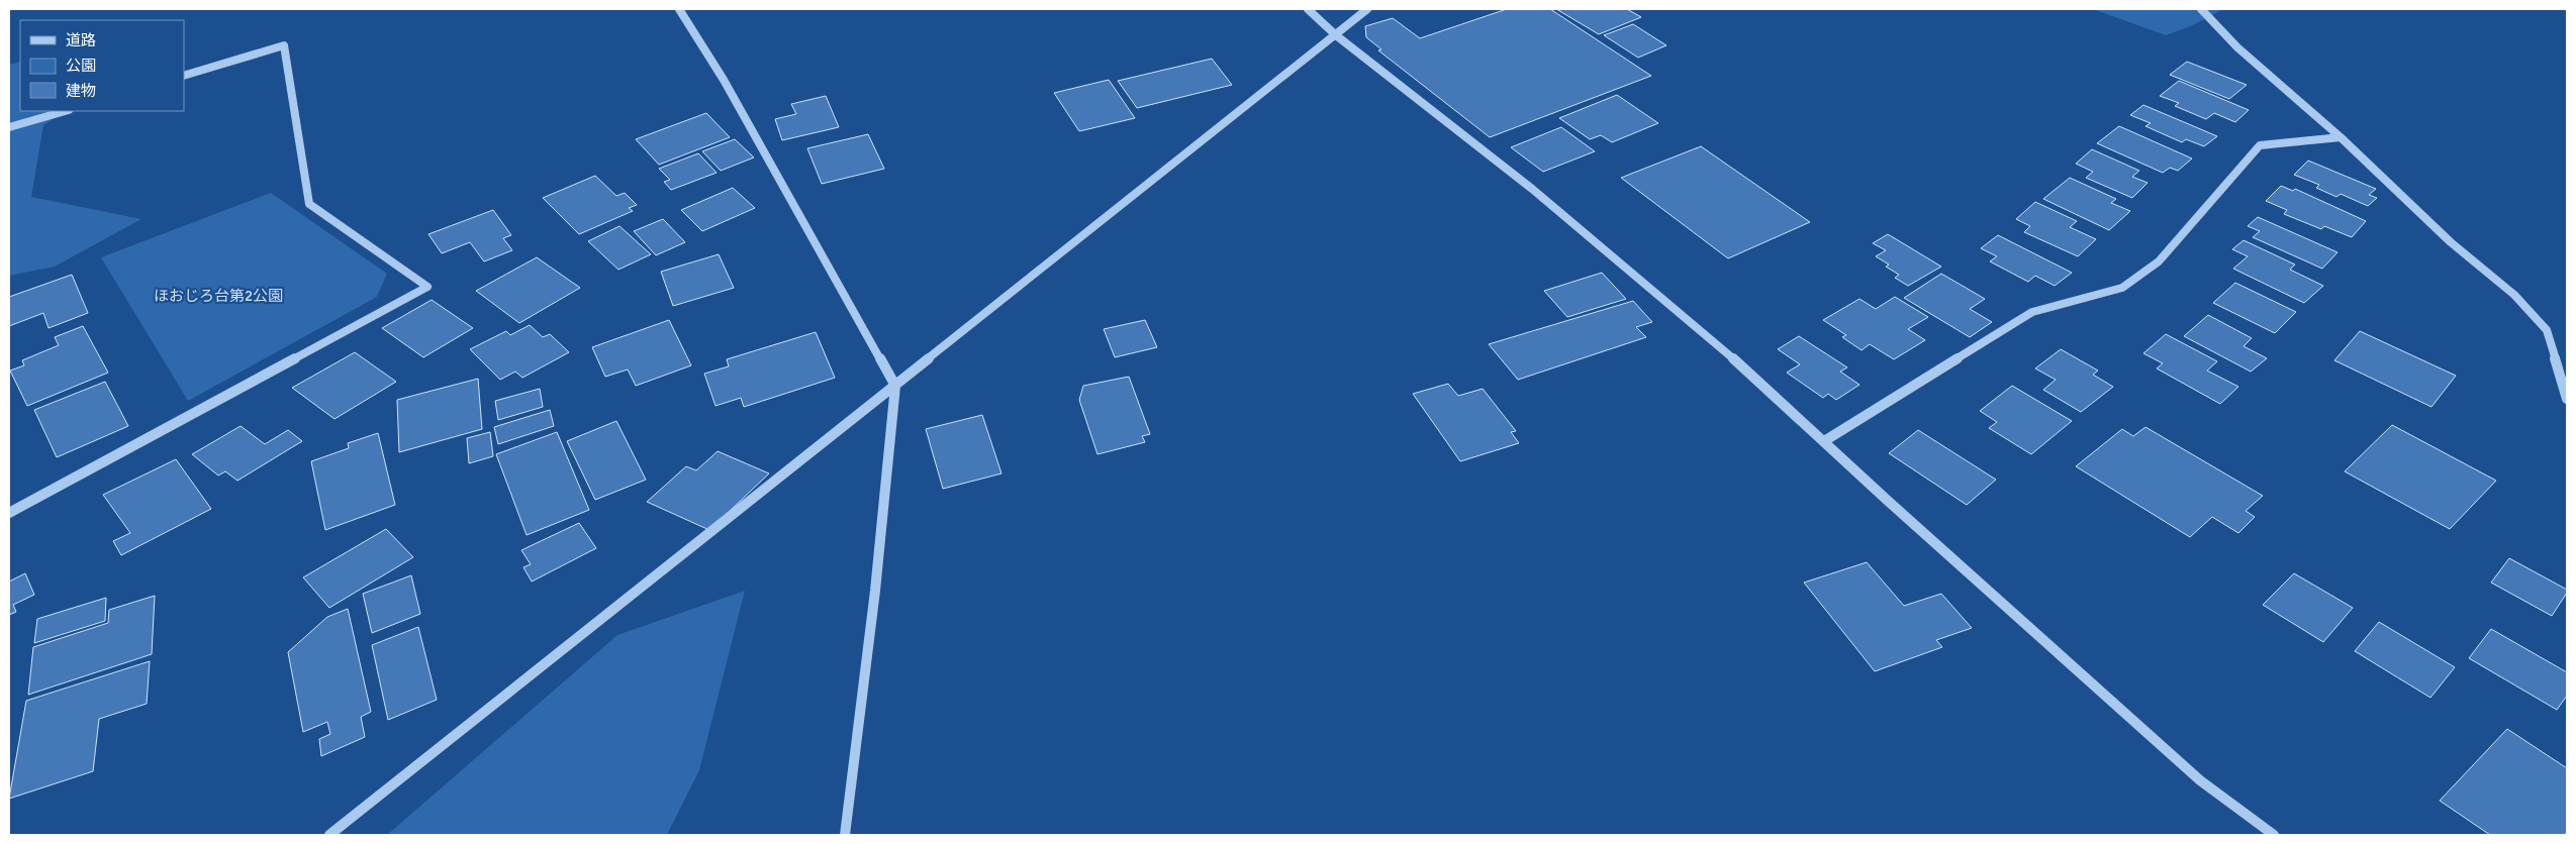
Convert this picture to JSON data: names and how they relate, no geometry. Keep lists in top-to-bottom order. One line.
{"parks":["ほおじろ台第2公園"],"legend":["道路","公園","建物"]}
